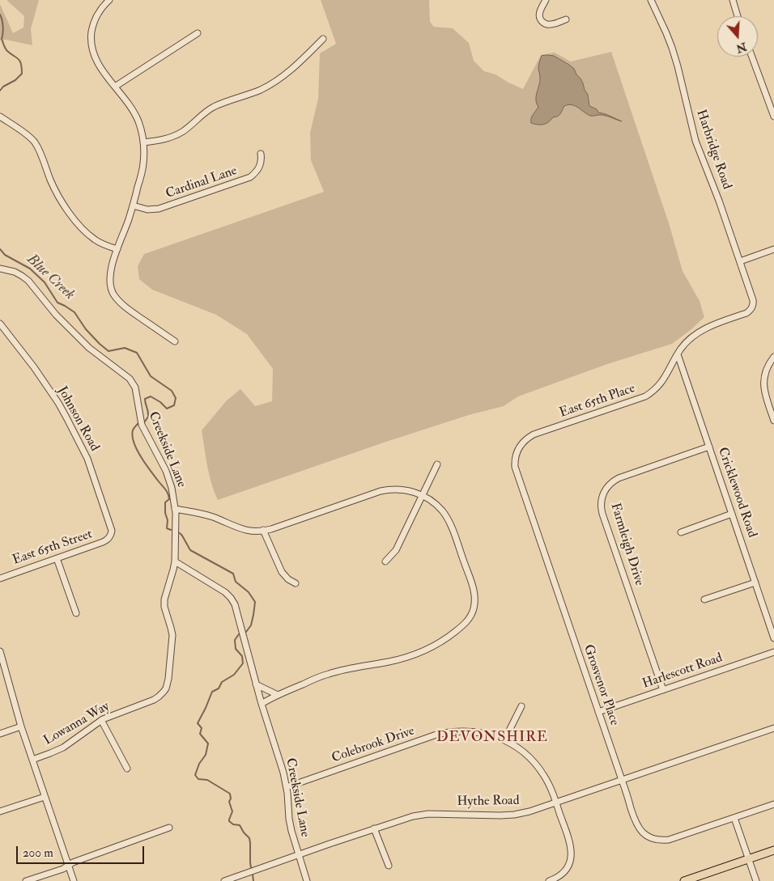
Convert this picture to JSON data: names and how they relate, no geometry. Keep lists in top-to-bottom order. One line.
{"streets":{"street":["Harbridge Road","Cardinal Lane","East 65th Place","Johnson Road","Creekside Lane","Cricklewood Road","Farmleigh Drive","East 65th Street","Harlescott Road","Grosvenor Place","Lowanna Way","Colebrook Drive","Hythe Road"]},"crossings":[["Harbridge Road","East 65th Place"],["East 65th Place","Cricklewood Road"],["East 65th Place","Grosvenor Place"],["Johnson Road","East 65th Street"],["Creekside Lane","Lowanna Way"],["Creekside Lane","Colebrook Drive"],["Creekside Lane","Hythe Road"],["Cricklewood Road","Farmleigh Drive"],["Farmleigh Drive","Harlescott Road"],["Harlescott Road","Grosvenor Place"],["Grosvenor Place","Hythe Road"],["Colebrook Drive","Hythe Road"]],"districts":["DEVONSHIRE"],"water":["Blue Creek"],"scale_bar":"200 m","north":"bottom"}
